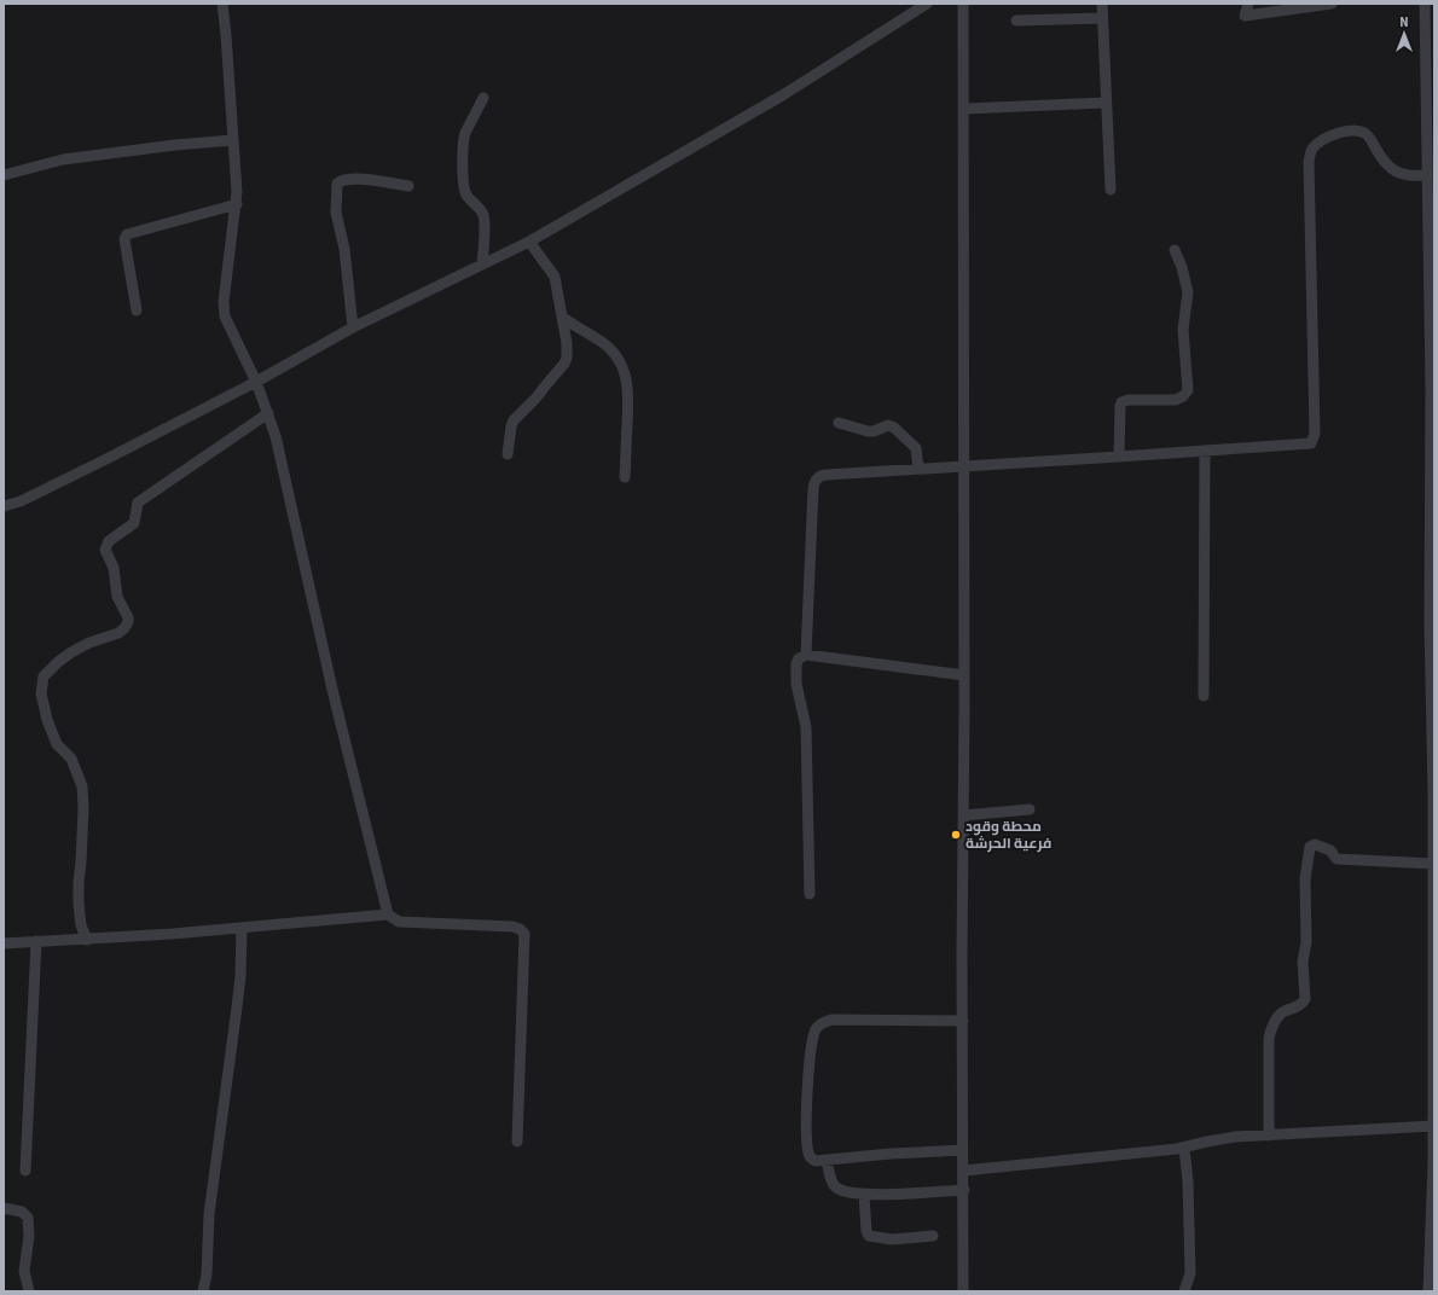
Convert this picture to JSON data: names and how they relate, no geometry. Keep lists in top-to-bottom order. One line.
{"places":["محطة وقود فرعية الحرشة"],"north":"top"}
